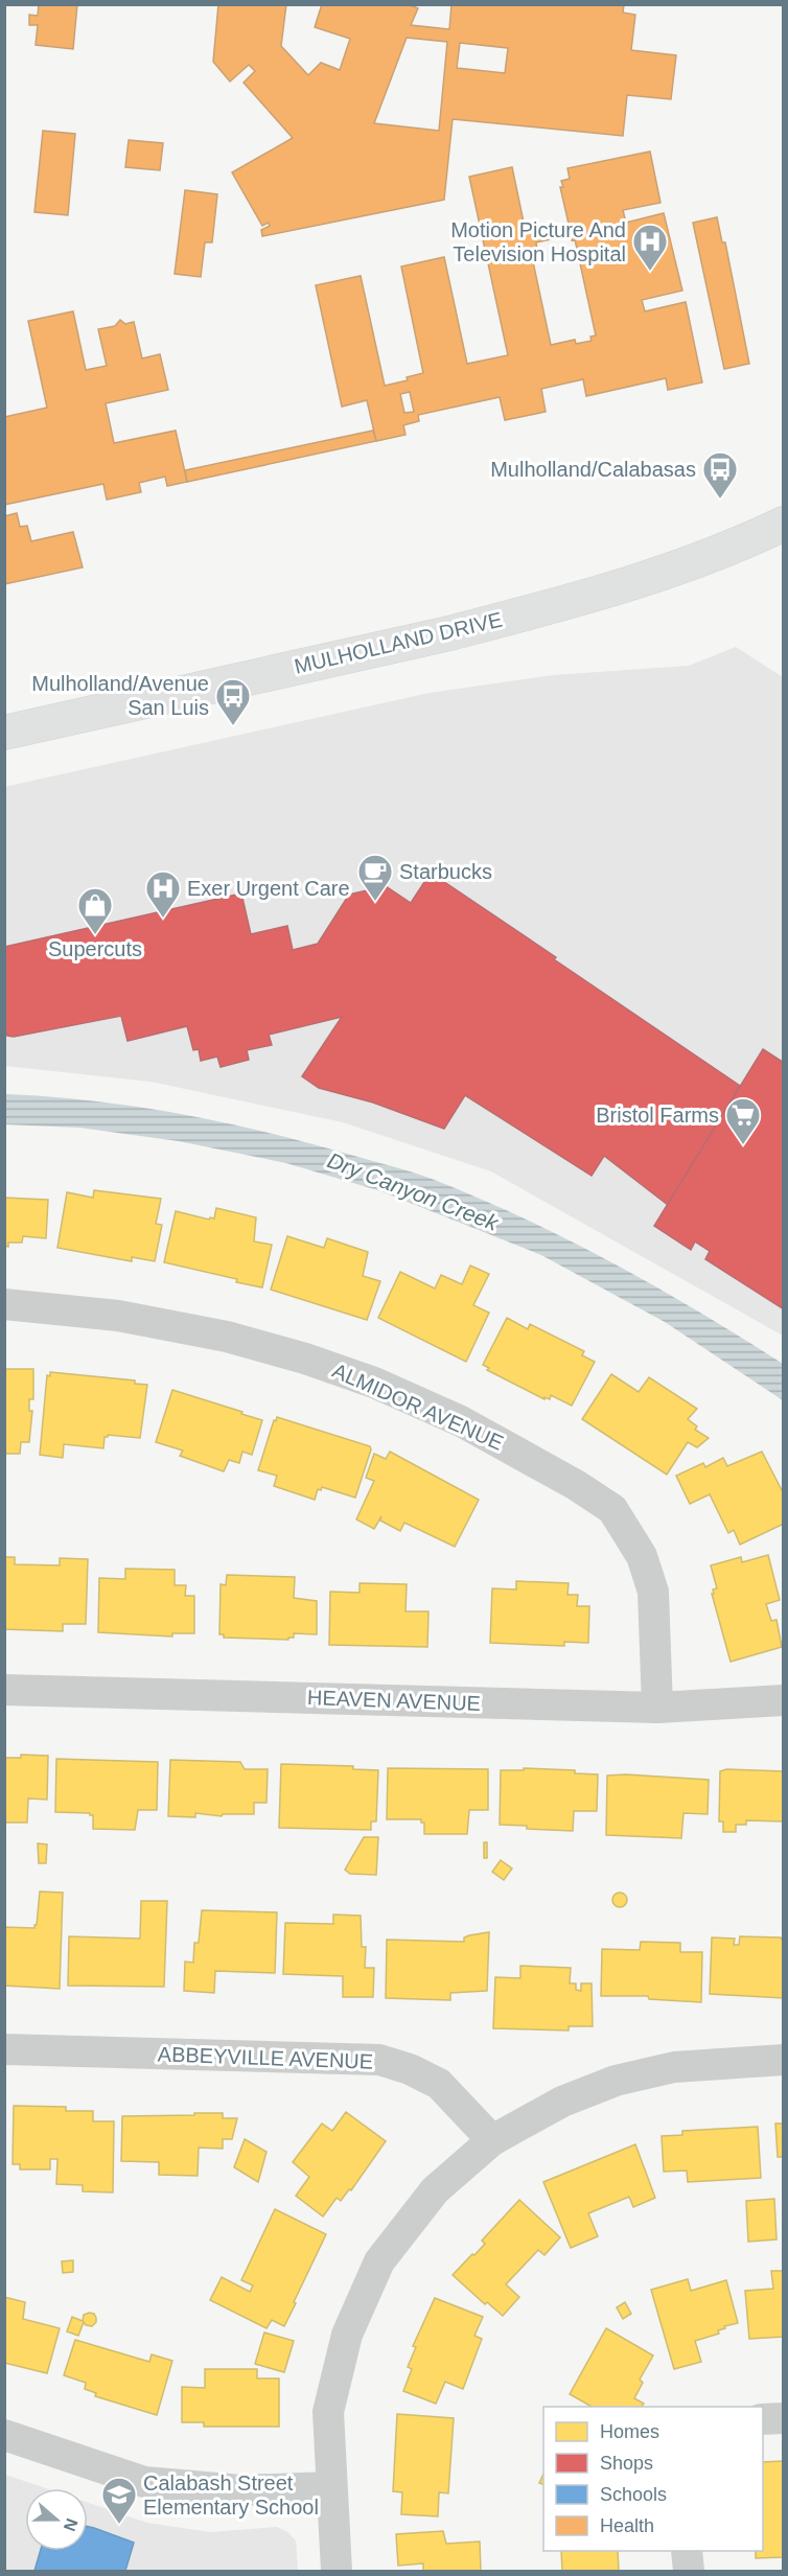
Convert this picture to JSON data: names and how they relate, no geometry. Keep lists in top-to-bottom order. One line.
{"streets":{"main road":["MULHOLLAND DRIVE"],"street":["ALMIDOR AVENUE","HEAVEN AVENUE","ABBEYVILLE AVENUE"]},"crossings":[["ALMIDOR AVENUE","HEAVEN AVENUE"]],"water":["Dry Canyon Creek"],"places":{"hospital":["Motion Picture And Television Hospital","Exer Urgent Care"],"bus stop":["Mulholland/Calabasas","Mulholland/Avenue San Luis"],"cafe":["Starbucks"],"shop":["Supercuts"],"supermarket":["Bristol Farms"],"school or university":["Calabash Street Elementary School"]},"legend":["Homes","Shops","Schools","Health"],"north":"right"}
